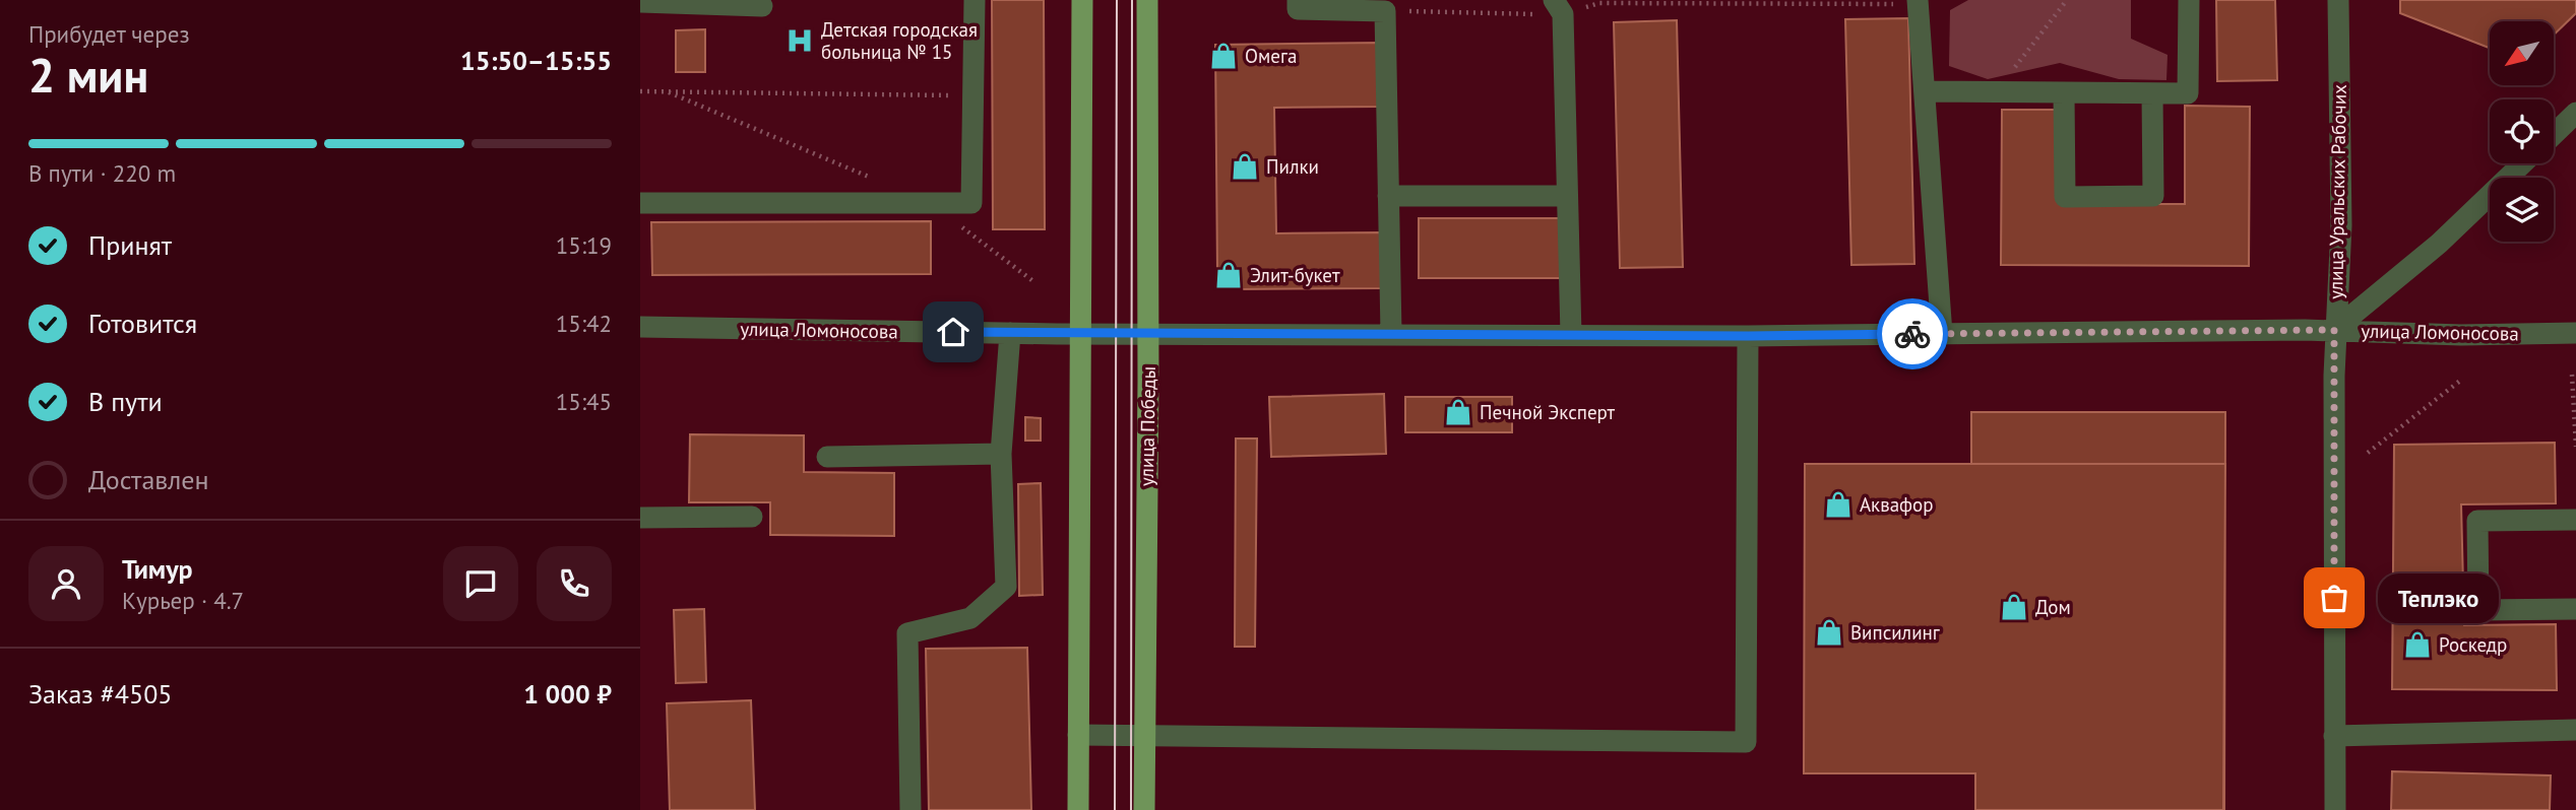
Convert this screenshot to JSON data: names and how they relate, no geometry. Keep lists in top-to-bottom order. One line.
{"streets":{"main road":["улица Победы"],"street":["улица Уральских Рабочих","улица Ломоносова"]},"crossings":[["улица Уральских Рабочих","улица Ломоносова"],["улица Ломоносова","улица Победы"]],"places":{"hospital":["Детская городская больница № 15"],"shop":["Омега","Пилки","Элит-букет","Печной Эксперт","Аквафор","Дом","Випсилинг","Роскедр"],"other":["Теплэко"]},"north":"bottom left","page":{"heading":["2 мин","Прибудет через","15:50–15:55"],"panel":["Тимур","Курьер · 4.7","Заказ #4505","1 000 ₽"],"bar":"В пути · 220 m","list":[["Принят","15:19"],["Готовится","15:42"],["В пути","15:45"],"Доставлен"],"bubble":"Теплэко"}}
